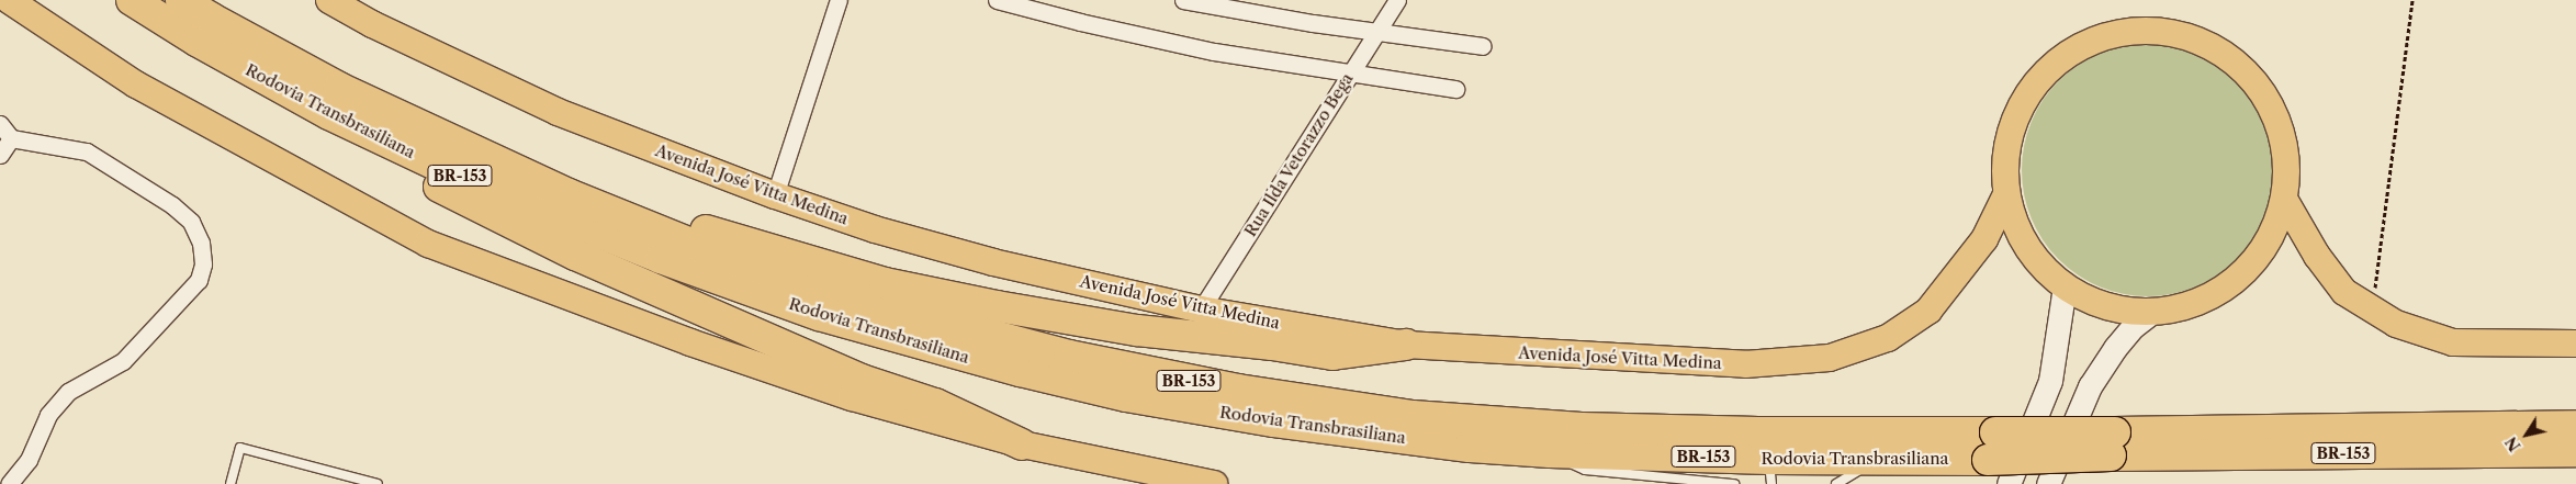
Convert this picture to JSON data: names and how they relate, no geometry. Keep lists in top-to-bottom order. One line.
{"streets":{"highway":["Rodovia Transbrasiliana","BR-153"],"main road":["Avenida José Vitta Medina"],"street":["Rua Ilda Vetorazzo Bega"]},"crossings":[["Rua Ilda Vetorazzo Bega","Avenida José Vitta Medina"]],"north":"bottom left"}
